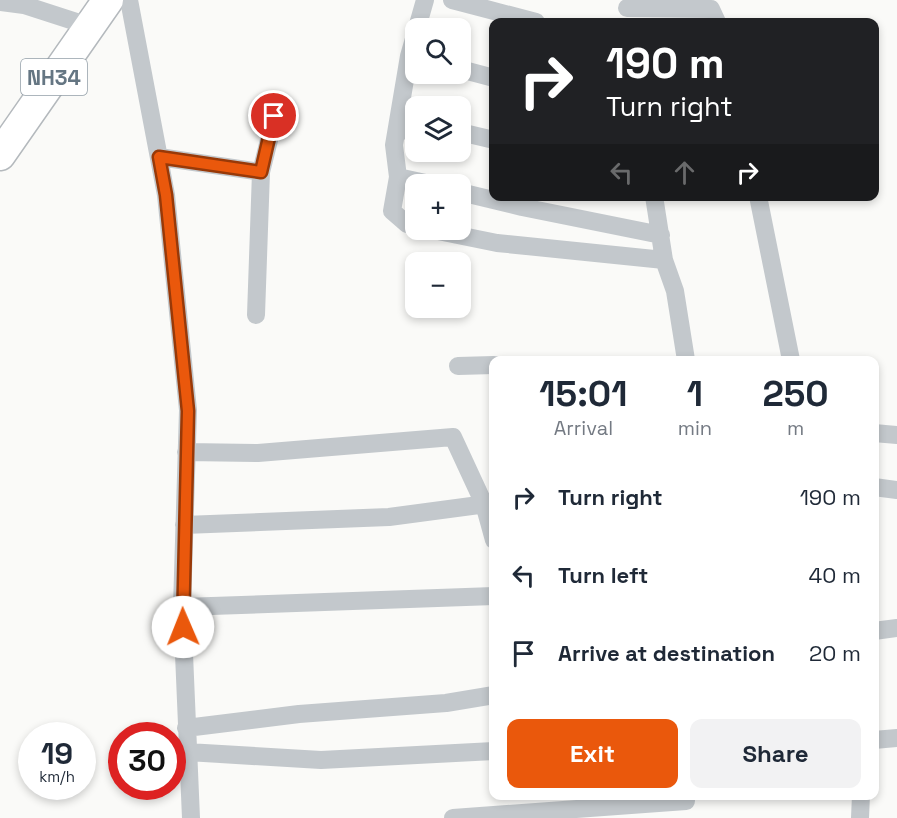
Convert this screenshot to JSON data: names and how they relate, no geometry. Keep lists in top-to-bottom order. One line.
{"streets":{"highway":["NH34"]},"page":{"map_buttons":["+","−"],"turn":["190 m","Turn right"],"eta":["15:01","Arrival","1","min","250","m"],"list":[{"name":"Turn right","value":"190 m"},{"name":"Turn left","value":"40 m"},{"name":"Arrive at destination","value":"20 m"}],"buttons":["Exit","Share"],"speed":"19 km/h","limit":"30"}}
